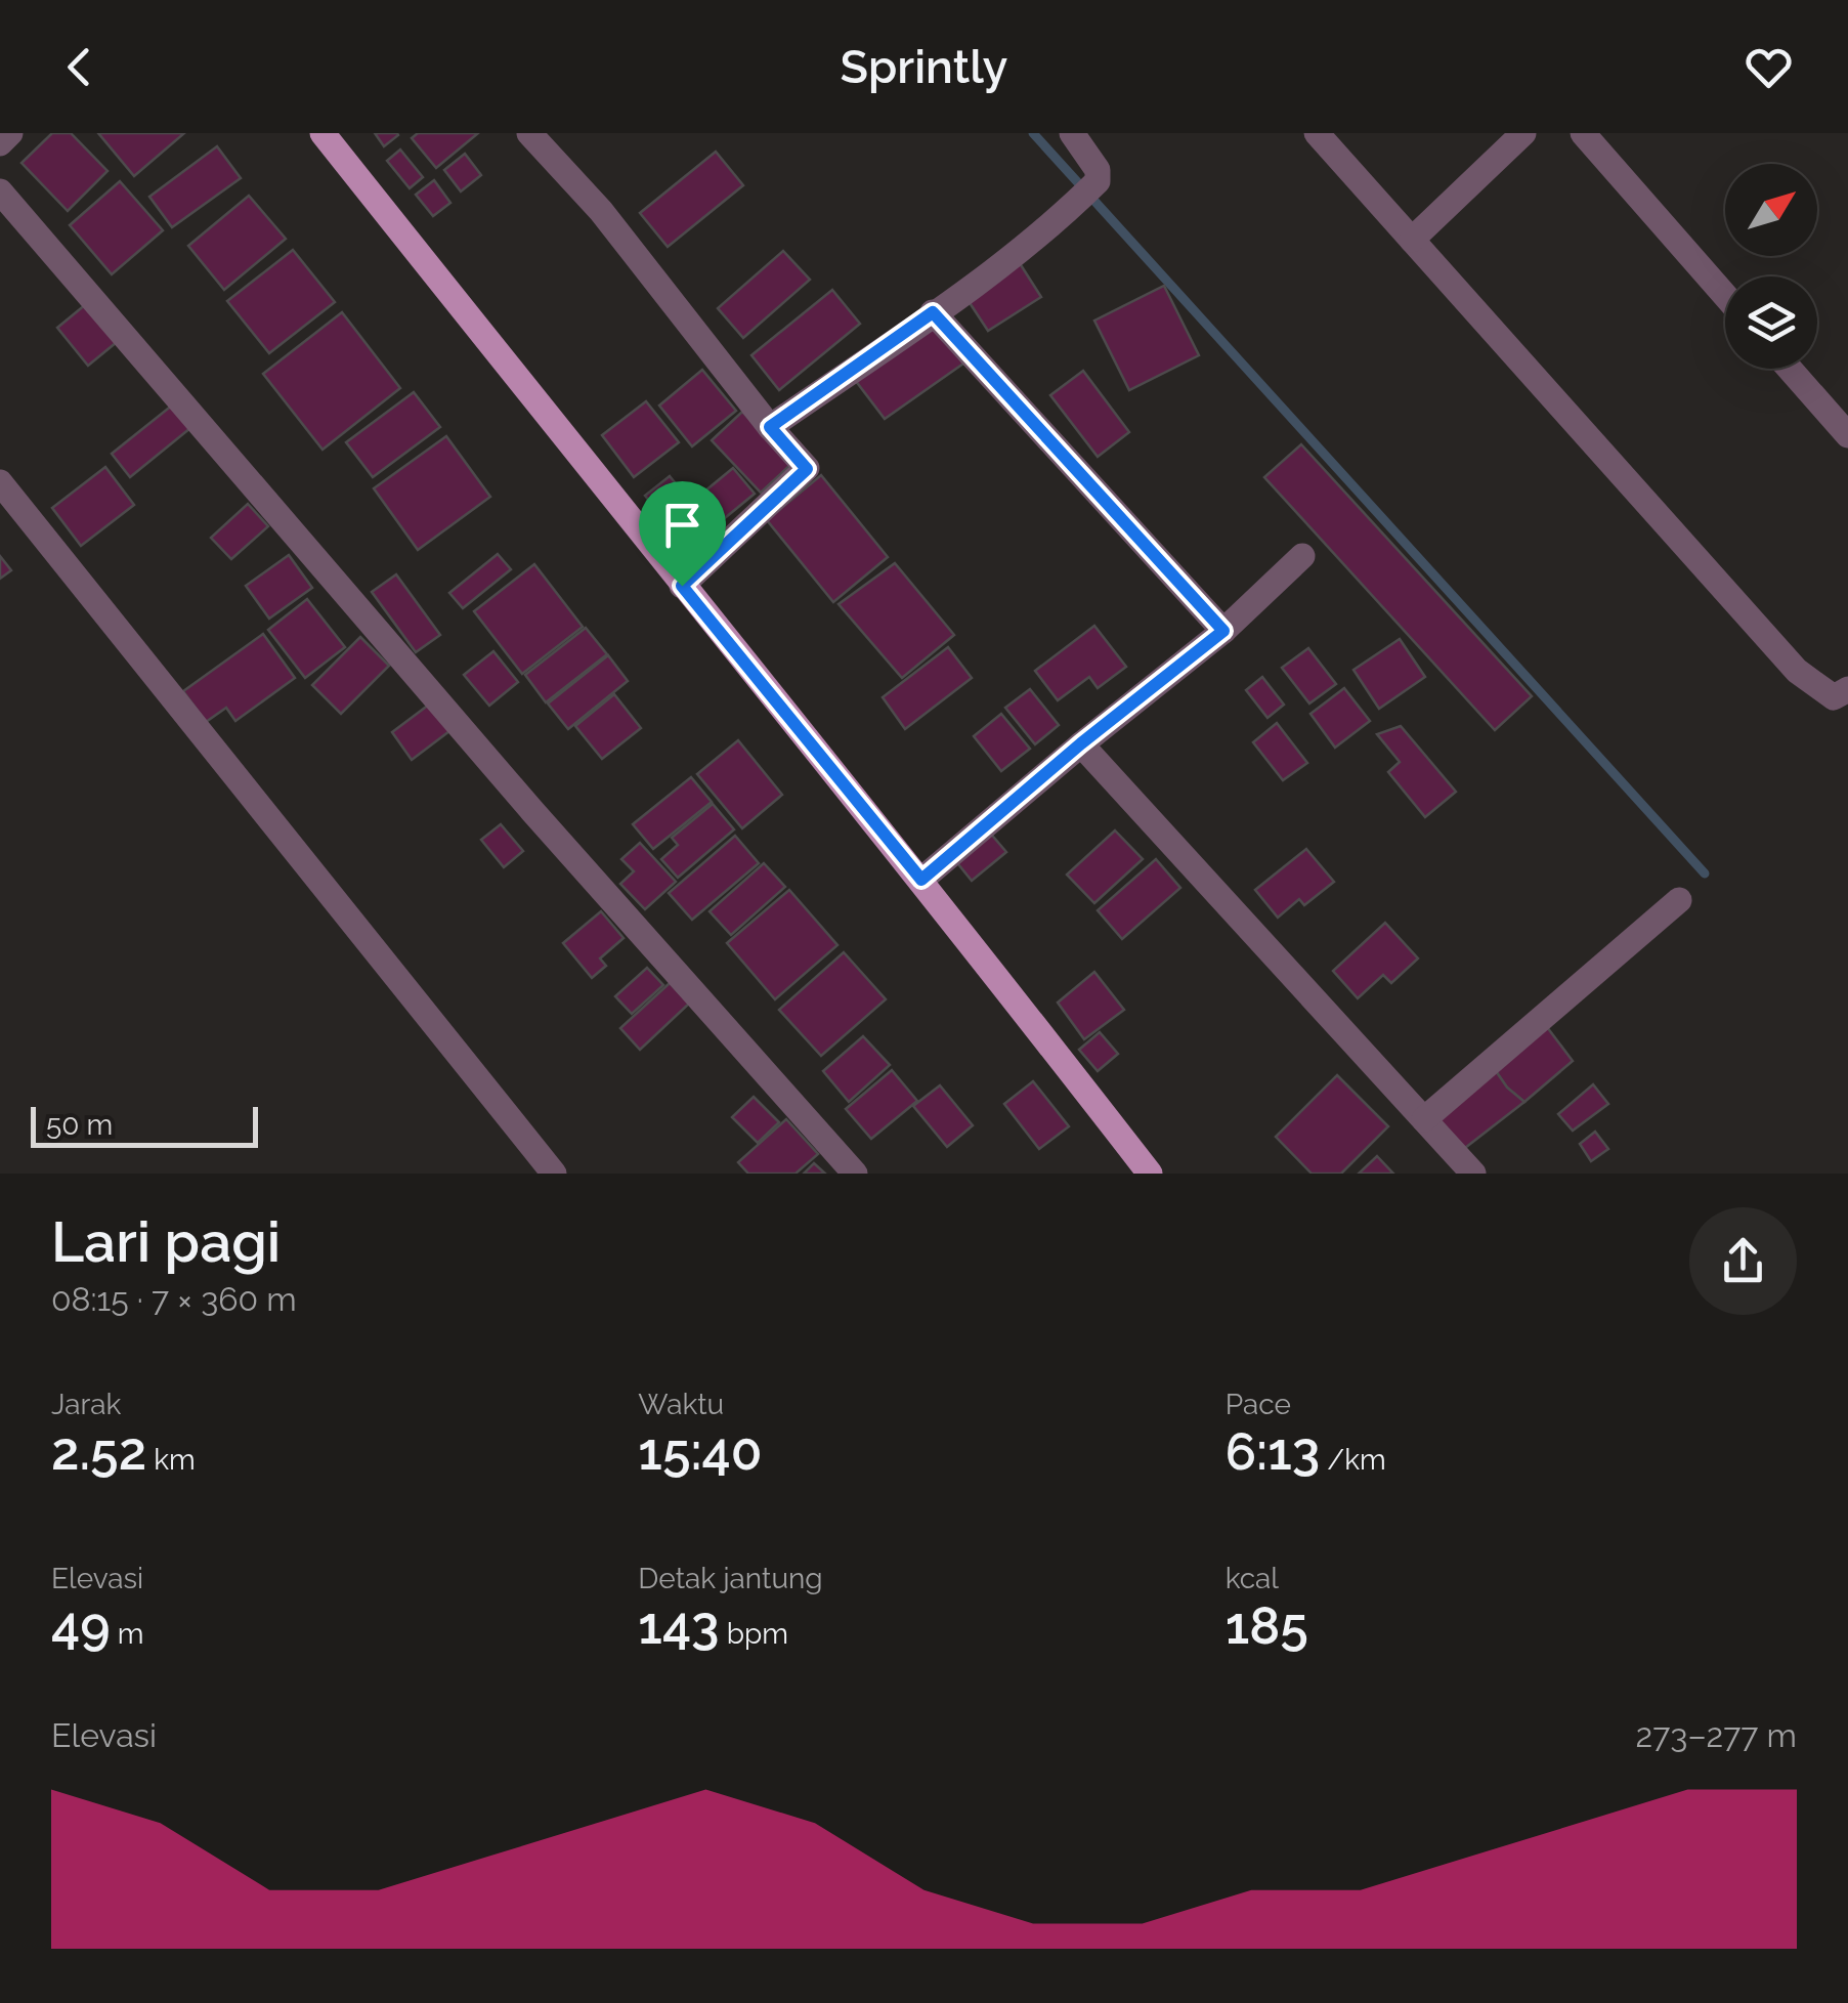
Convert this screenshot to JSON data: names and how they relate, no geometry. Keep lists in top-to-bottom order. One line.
{"scale_bar":"50 m","north":"top right","page":{"header":"Sprintly","scale":"50 m","heading":["Lari pagi","08:15 · 7 × 360 m"],"stats":[["Jarak","2.52 km"],["Waktu","15:40"],["Pace","6:13 /km"],["Elevasi","49 m"],["Detak jantung","143 bpm"],["kcal","185"]],"chart":["Elevasi","273–277 m"]}}
